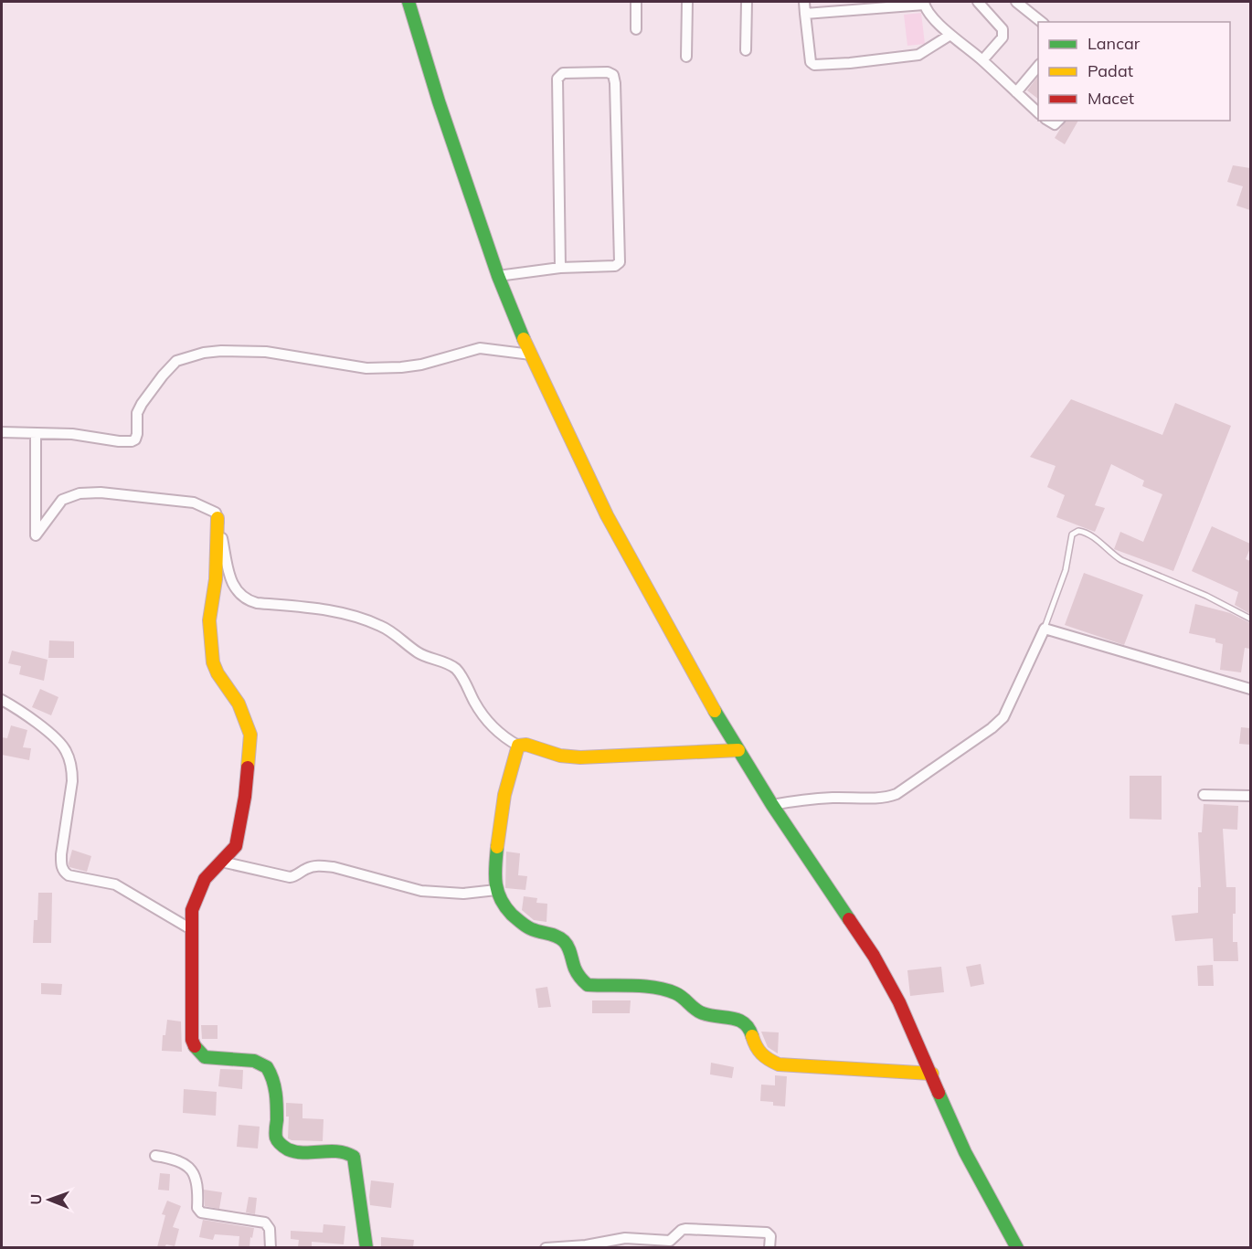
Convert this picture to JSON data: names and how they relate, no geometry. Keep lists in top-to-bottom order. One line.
{"legend":["Lancar","Padat","Macet"],"north":"left"}
